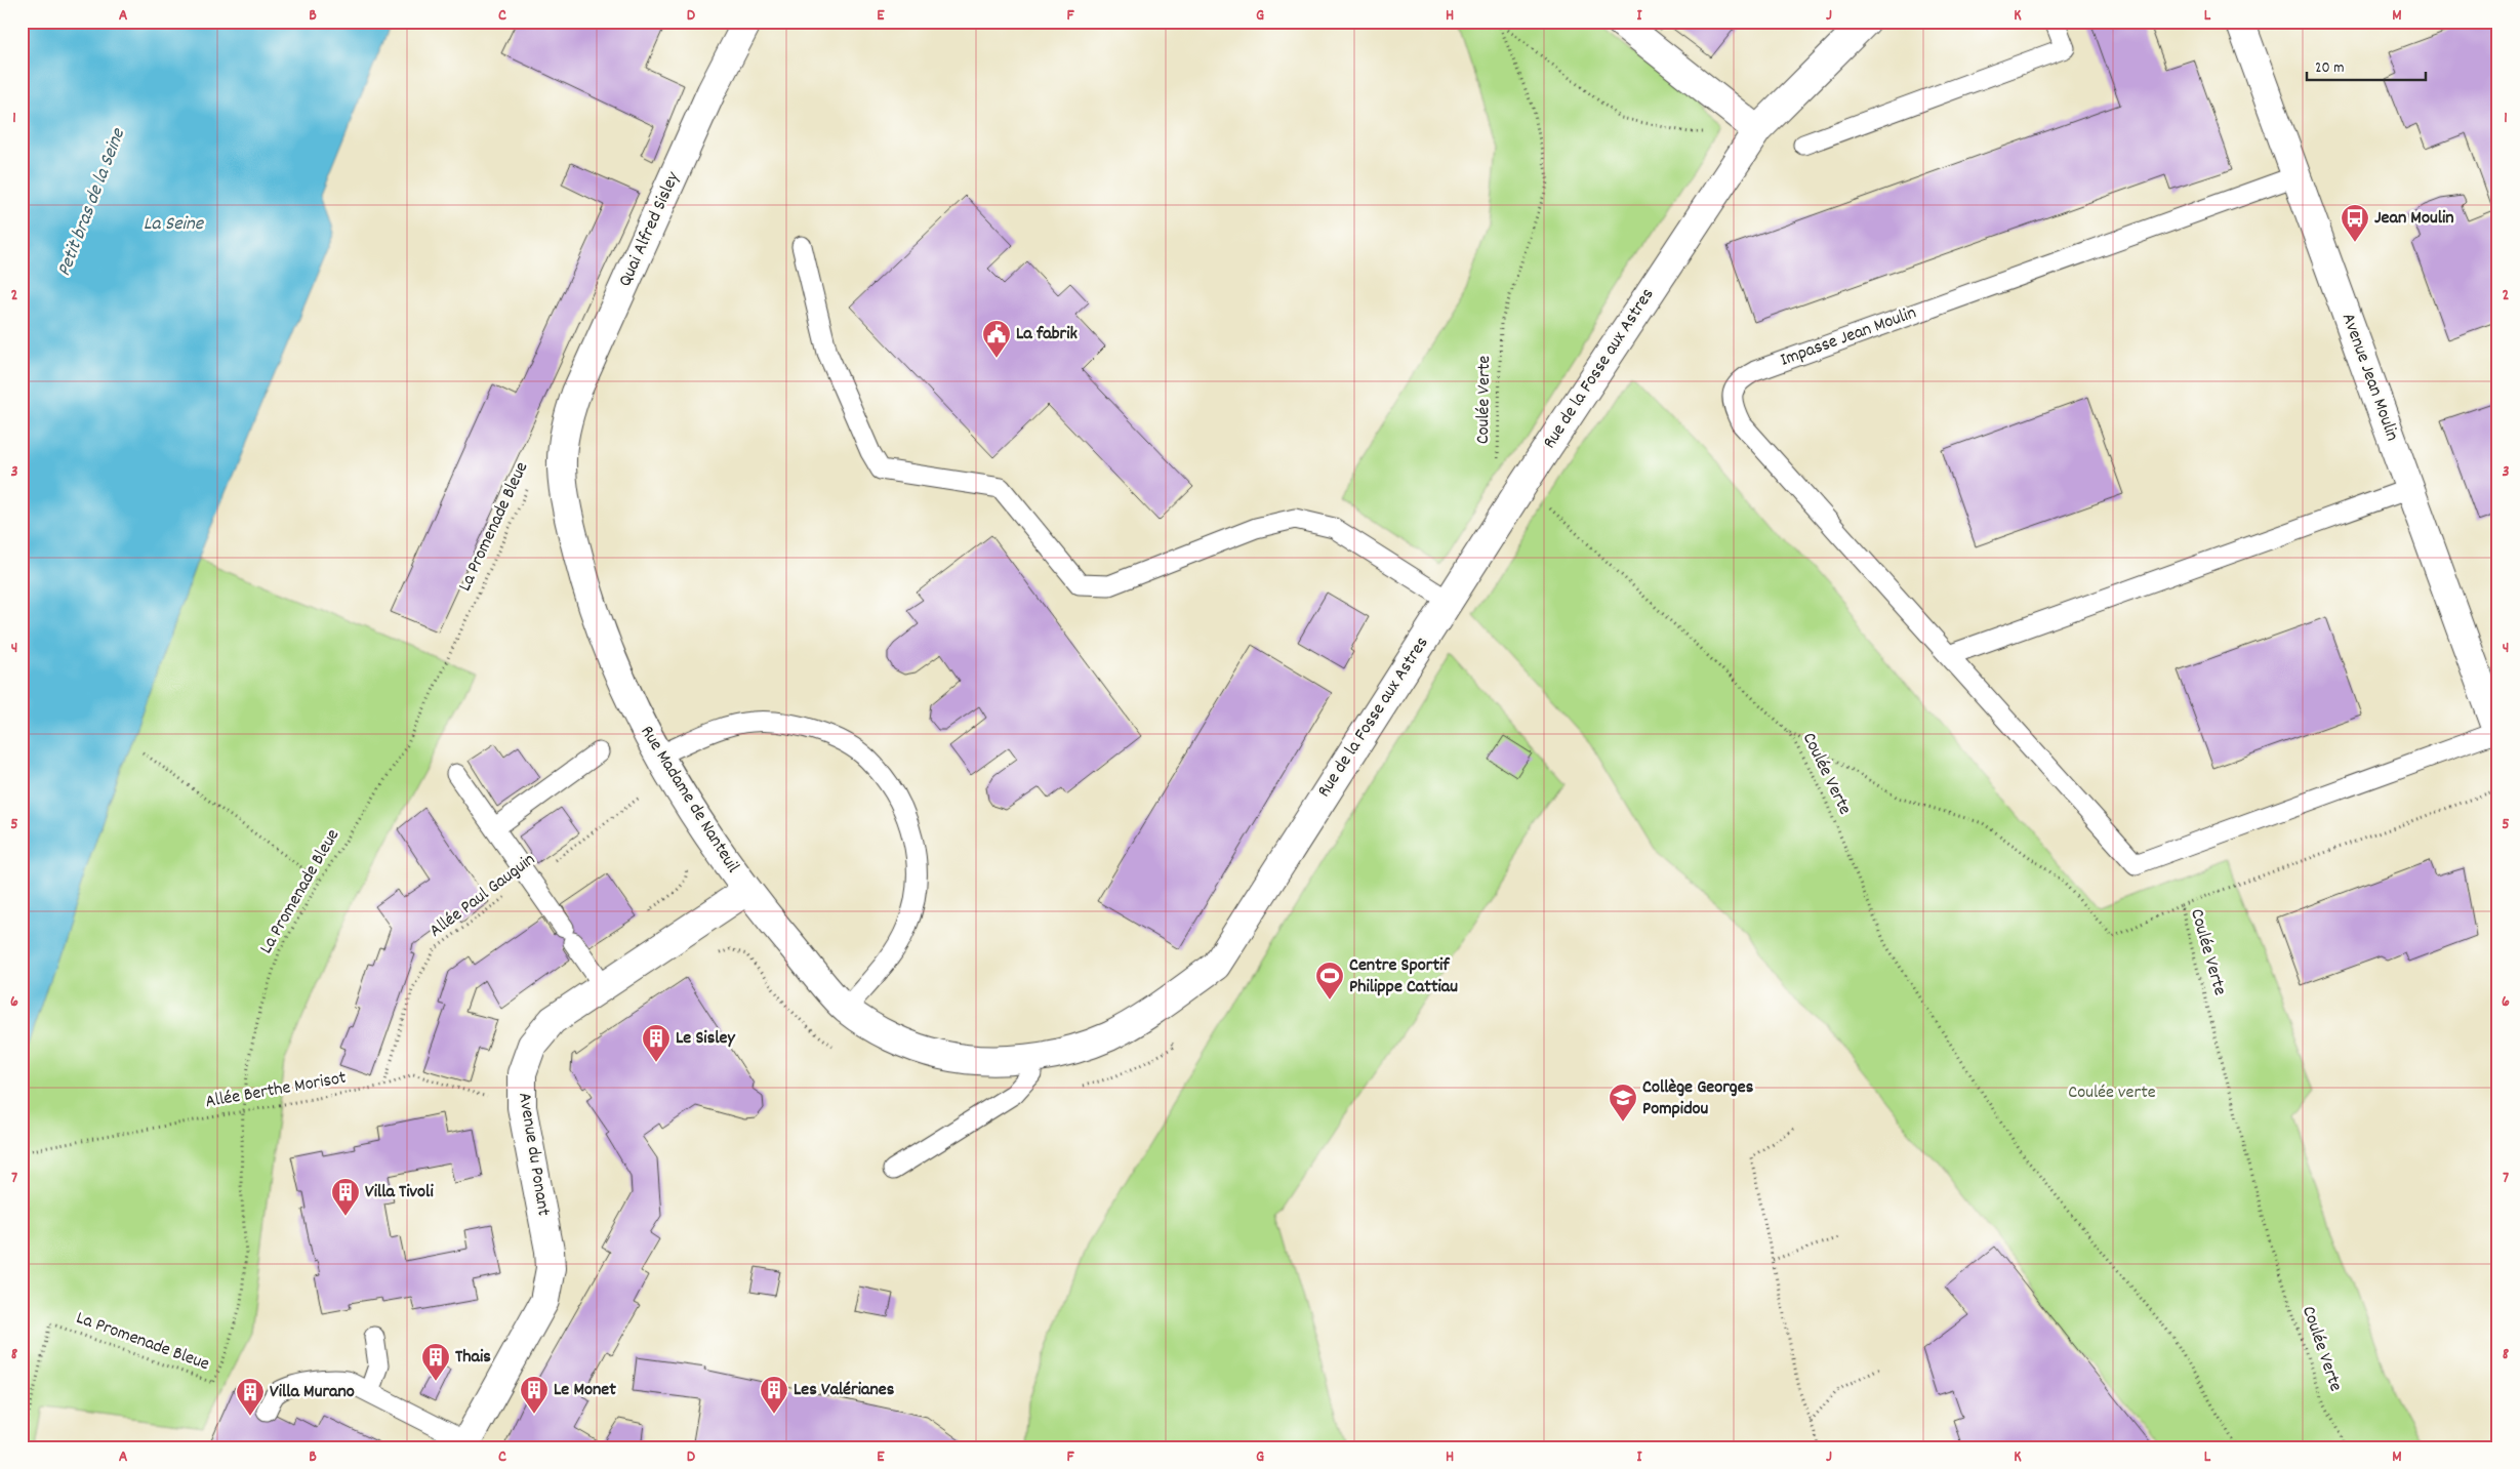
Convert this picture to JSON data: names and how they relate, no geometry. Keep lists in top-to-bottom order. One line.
{"streets":{"street":["Quai Alfred Sisley","Rue de la Fosse aux Astres","Avenue Jean Moulin","Rue Madame de Nanteuil","Avenue du Ponant"],"lane":["Impasse Jean Moulin"],"path":["Coulée Verte","La Promenade Bleue","Allée Paul Gauguin","Allée Berthe Morisot"]},"crossings":[["Quai Alfred Sisley","Rue Madame de Nanteuil"],["Impasse Jean Moulin","Avenue Jean Moulin"],["Rue de la Fosse aux Astres","Coulée Verte"],["Rue de la Fosse aux Astres","Rue Madame de Nanteuil"],["Rue de la Fosse aux Astres","Avenue du Ponant"],["La Promenade Bleue","Allée Berthe Morisot"],["Rue Madame de Nanteuil","Avenue du Ponant"],["Allée Paul Gauguin","Allée Berthe Morisot"],["Allée Berthe Morisot","Avenue du Ponant"]],"water":["Petit bras de la Seine","La Seine"],"parks":["Coulée verte"],"places":{"bus stop":["Jean Moulin"],"public building":["La fabrik"],"sports":["Centre Sportif Philippe Cattiau"],"building":["Le Sisley","Villa Tivoli","Thais","Le Monet","Les Valérianes","Villa Murano"],"school or university":["Collège Georges Pompidou"]},"scale_bar":"20 m","grid":{"columns":["A","B","C","D","E","F","G","H","I","J","K","L","M"],"rows":["1","2","3","4","5","6","7","8"]}}
